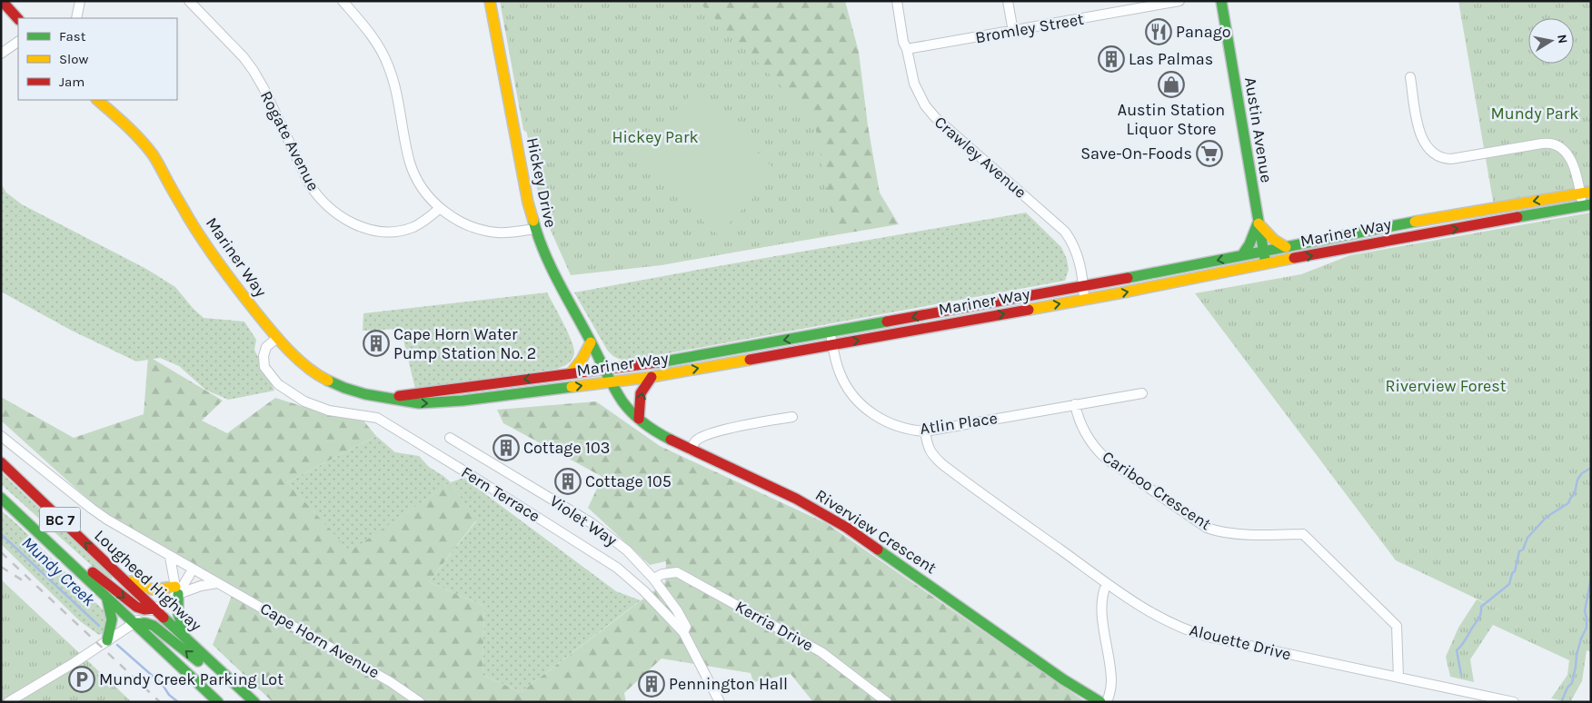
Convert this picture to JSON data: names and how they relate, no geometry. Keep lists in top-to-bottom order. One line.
{"streets":{"main road":["Austin Avenue","Hickey Drive","Mariner Way","BC 7","Riverview Crescent","Lougheed Highway"],"street":["Bromley Street","Rogate Avenue","Crawley Avenue","Atlin Place","Cariboo Crescent","Fern Terrace","Violet Way","Kerria Drive","Cape Horn Avenue","Alouette Drive"]},"crossings":[["Bromley Street","Crawley Avenue"],["Austin Avenue","Mariner Way"],["Crawley Avenue","Mariner Way"],["Hickey Drive","Mariner Way"],["Hickey Drive","Riverview Crescent"],["Mariner Way","Atlin Place"],["Mariner Way","Fern Terrace"],["Mariner Way","Riverview Crescent"],["Atlin Place","Cariboo Crescent"],["Atlin Place","Alouette Drive"],["Cariboo Crescent","Alouette Drive"],["Fern Terrace","Violet Way"],["Violet Way","Kerria Drive"]],"water":["Mundy Creek"],"parks":["Mundy Park","Hickey Park","Riverview Forest"],"places":{"restaurant":["Panago"],"building":["Las Palmas","Cape Horn Water Pump Station No. 2","Cottage 103","Cottage 105","Pennington Hall"],"shop":["Austin Station Liquor Store"],"supermarket":["Save-On-Foods"],"parking":["Mundy Creek Parking Lot"]},"legend":["Fast","Slow","Jam"],"north":"right"}
